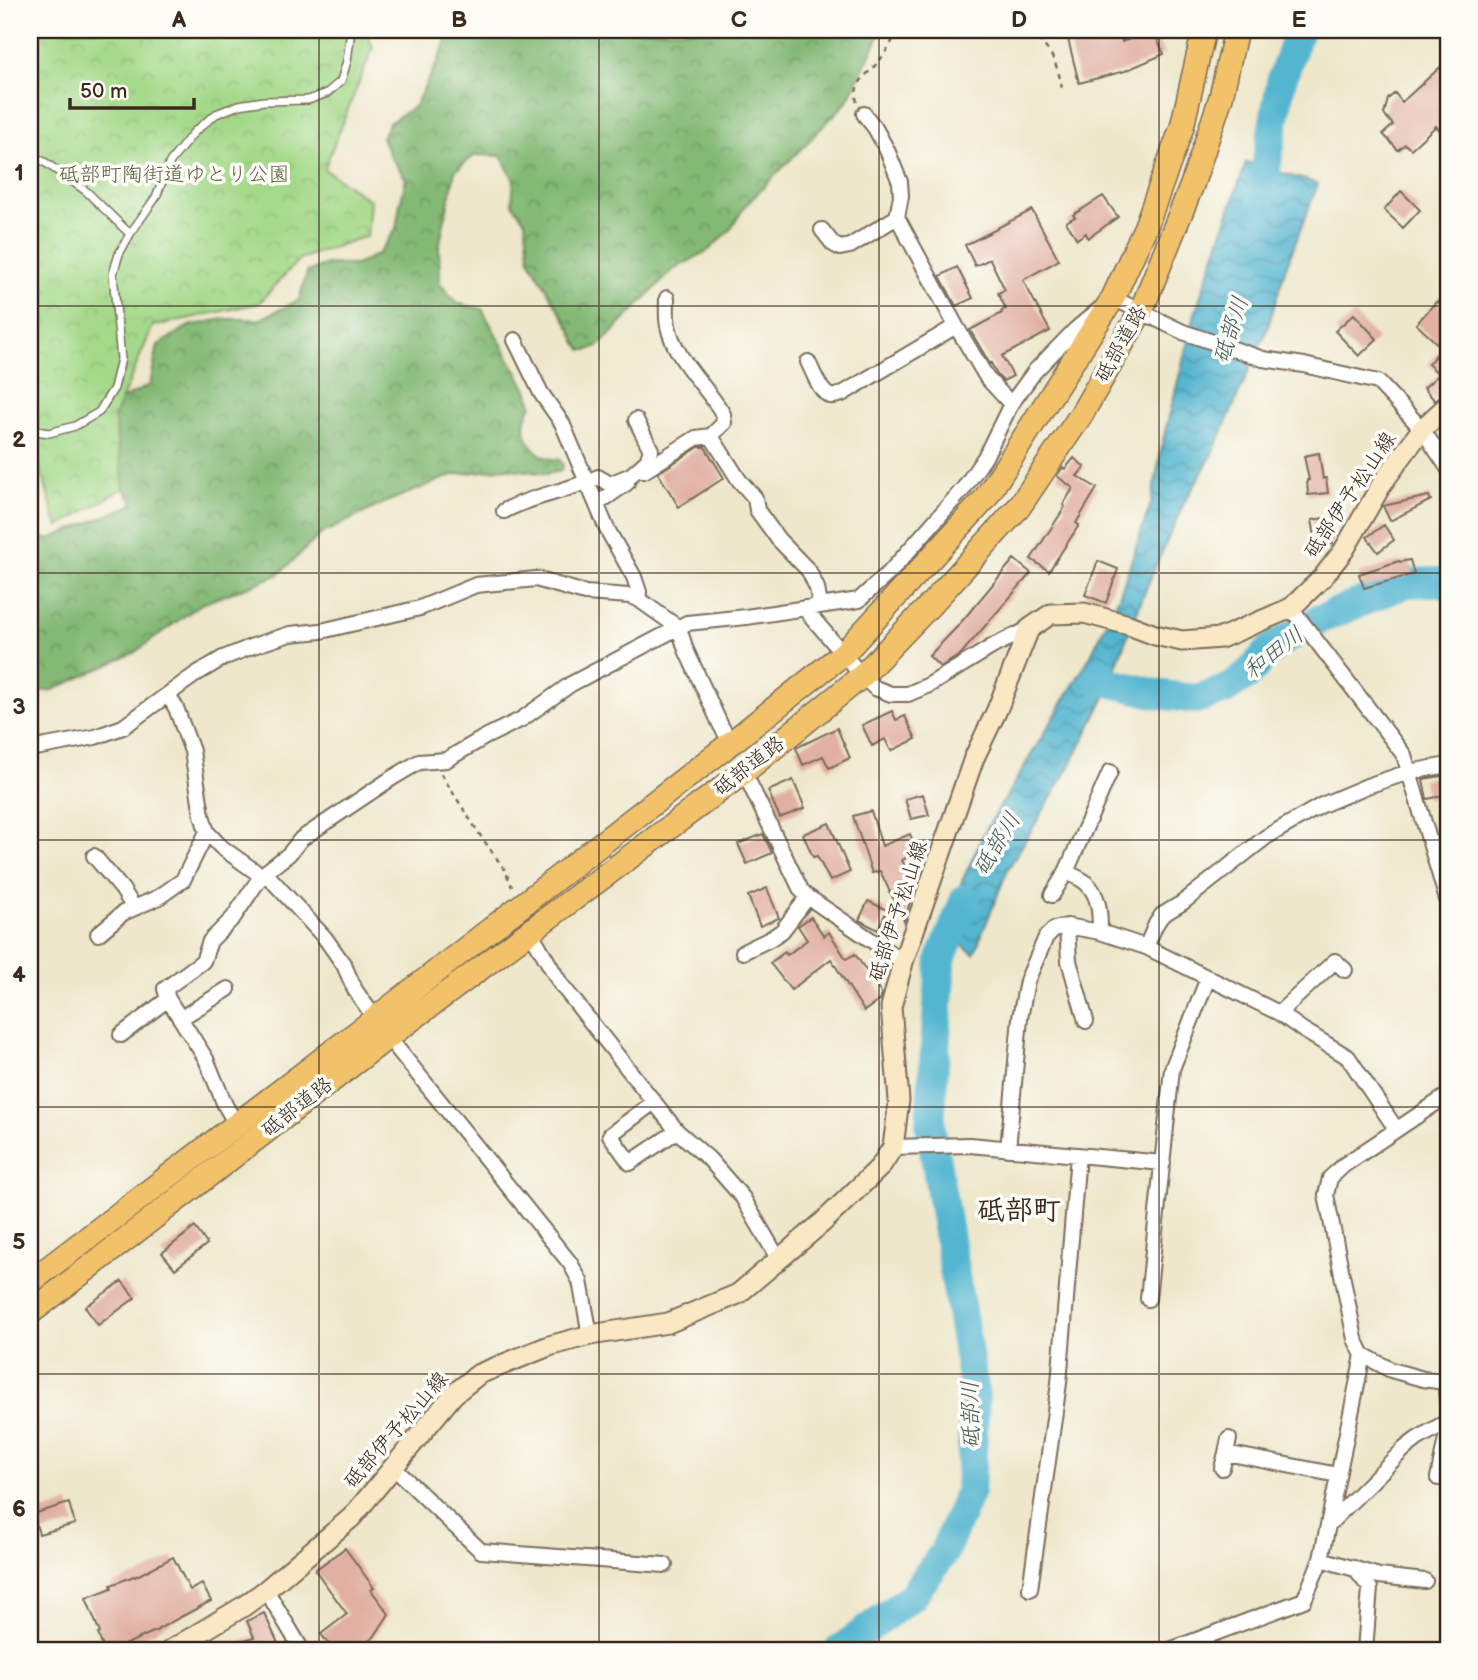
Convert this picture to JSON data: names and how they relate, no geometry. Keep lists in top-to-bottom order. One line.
{"streets":{"highway":["砥部道路"],"main road":["砥部伊予松山線"]},"districts":["砥部町"],"water":["砥部川","和田川"],"parks":["砥部町陶街道ゆとり公園"],"scale_bar":"50 m","grid":{"columns":["A","B","C","D","E"],"rows":["1","2","3","4","5","6"]}}
